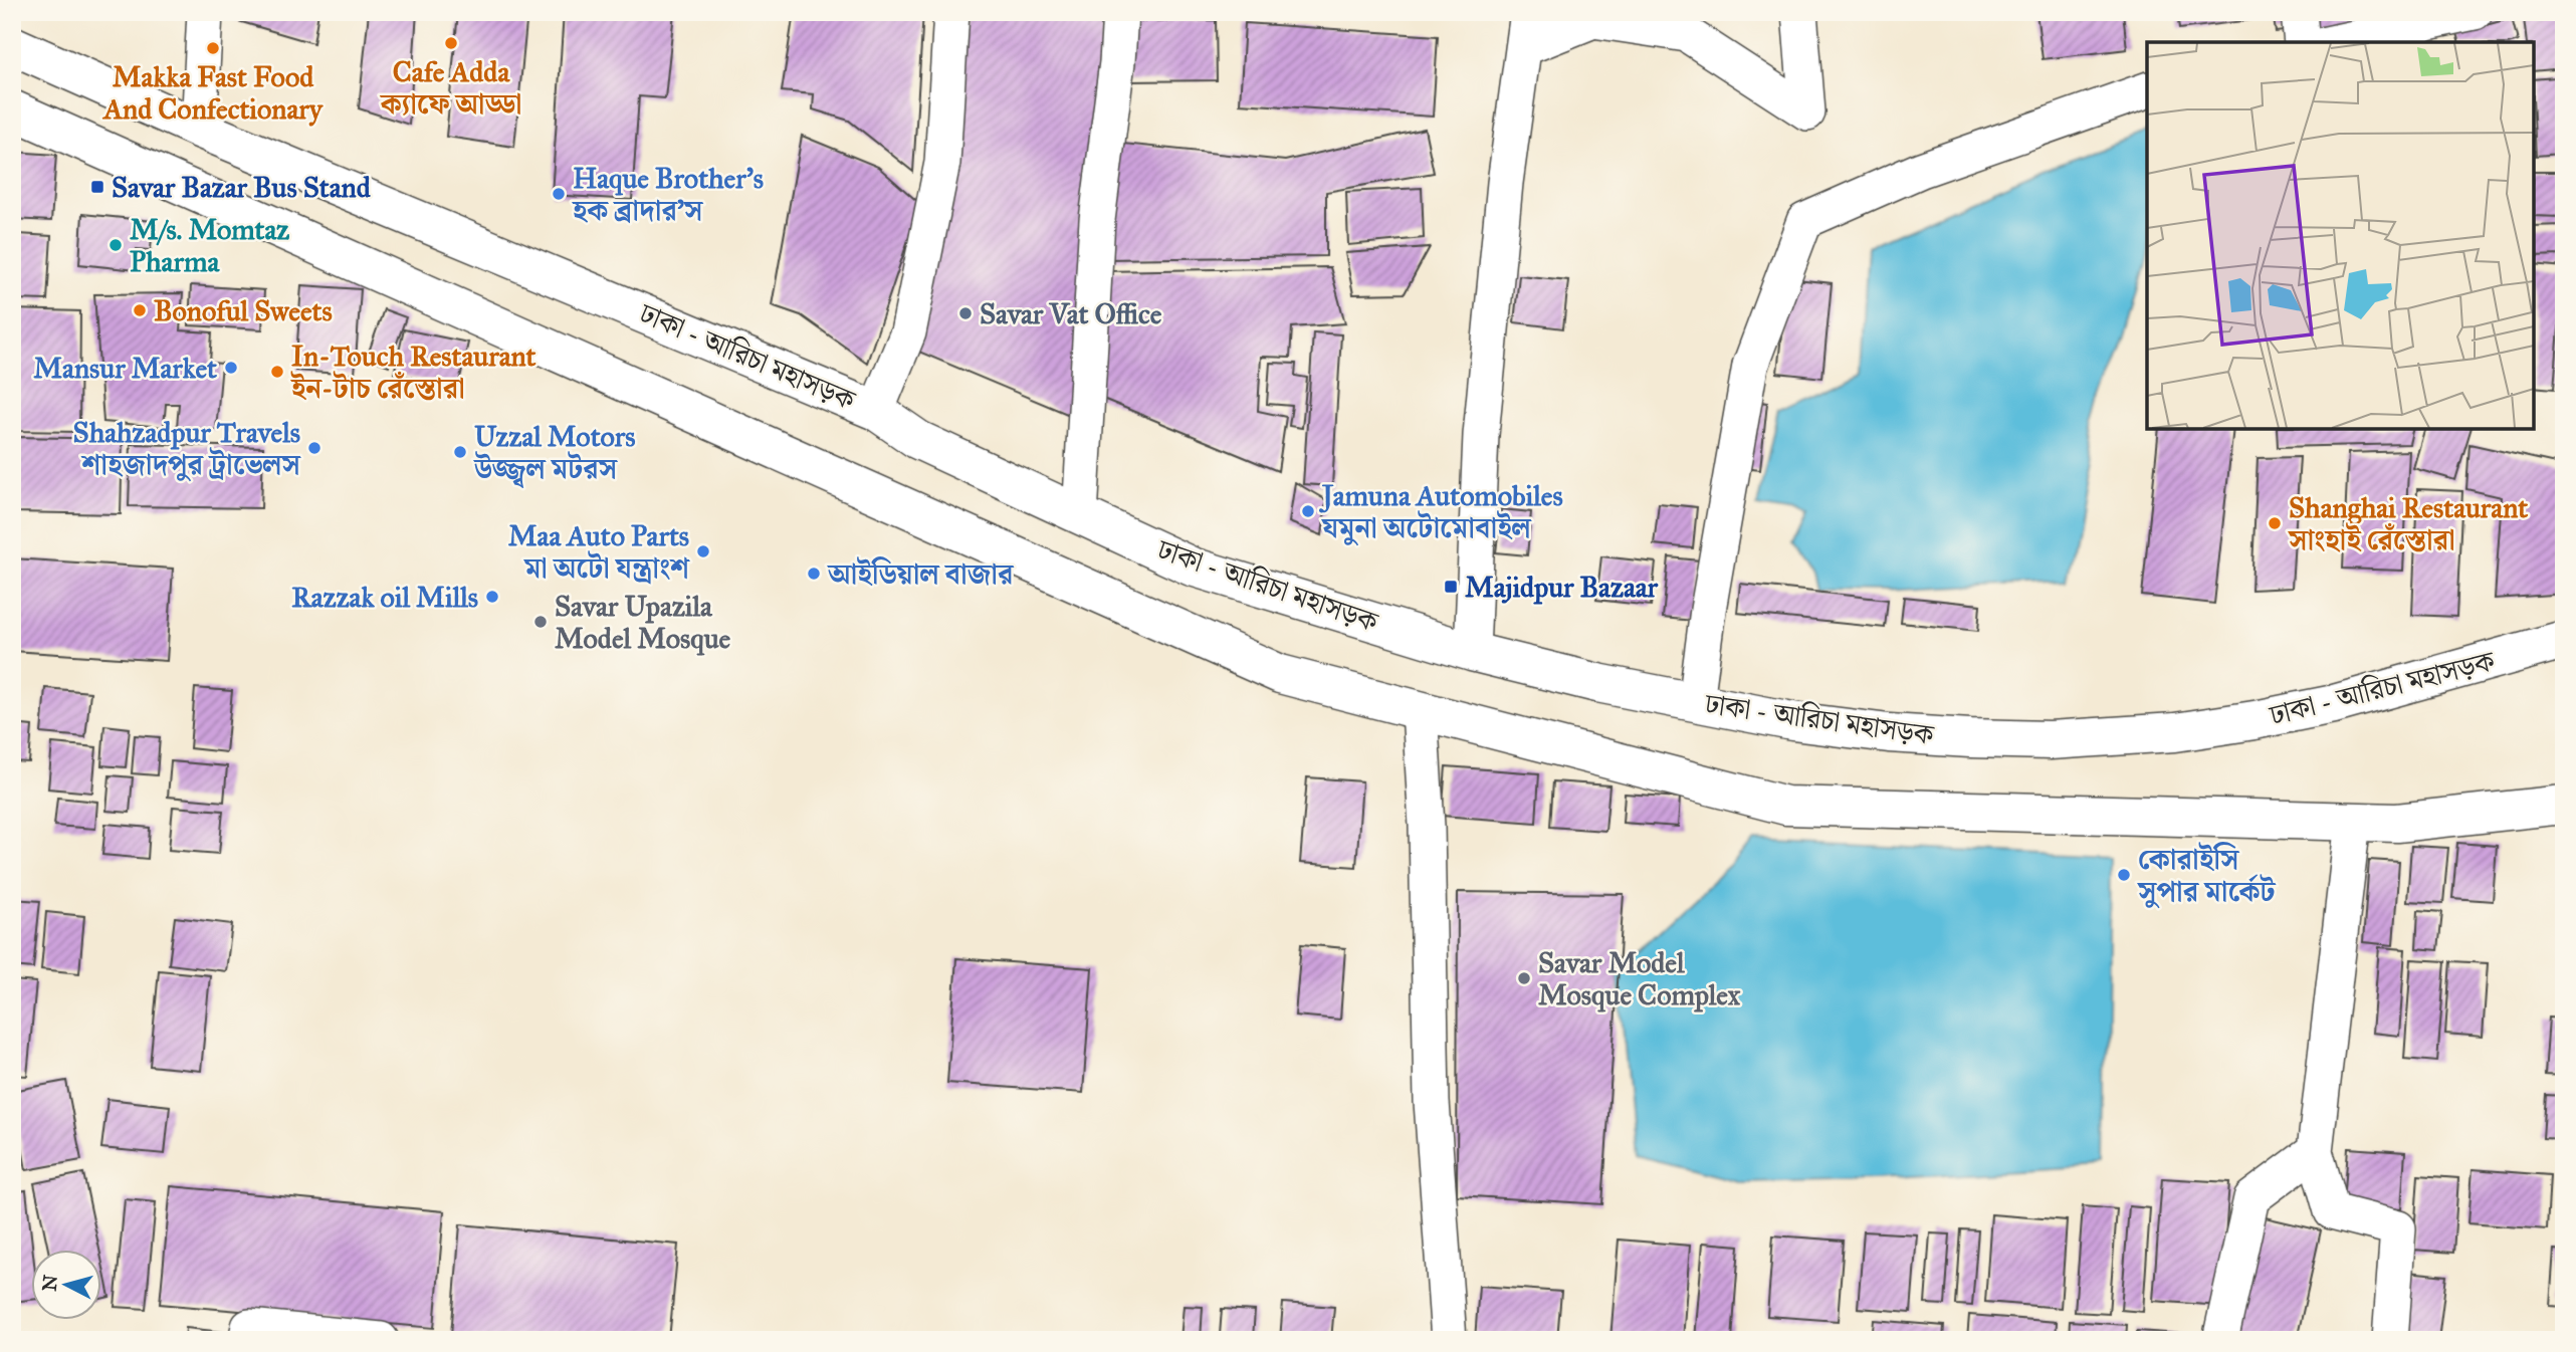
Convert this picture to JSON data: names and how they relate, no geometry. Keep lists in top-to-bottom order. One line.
{"streets":{"highway":["ঢাকা - আরিচা মহাসড়ক"]},"places":{"other":["Cafe Adda ক্যাফে আড্ডা","Makka Fast Food And Confectionary","Haque Brother's হক ব্রাদার'স","M/s. Momtaz Pharma","Bonoful Sweets","Savar Vat Office","Mansur Market","In-Touch Restaurant ইন-টাচ রেঁস্তোরা","Shahzadpur Travels শাহজাদপুর ট্রাভেলস","Uzzal Motors উজ্জ্বল মটরস","Jamuna Automobiles যমুনা অটোমোবাইল","Shanghai Restaurant সাংহাই রেঁস্তোরা","Maa Auto Parts মা অটো যন্ত্রাংশ","আইডিয়াল বাজার","Razzak oil Mills","Savar Upazila Model Mosque","কোরাইসি সুপার মার্কেট","Savar Model Mosque Complex"],"transit":["Savar Bazar Bus Stand","Majidpur Bazaar"]},"north":"left"}
